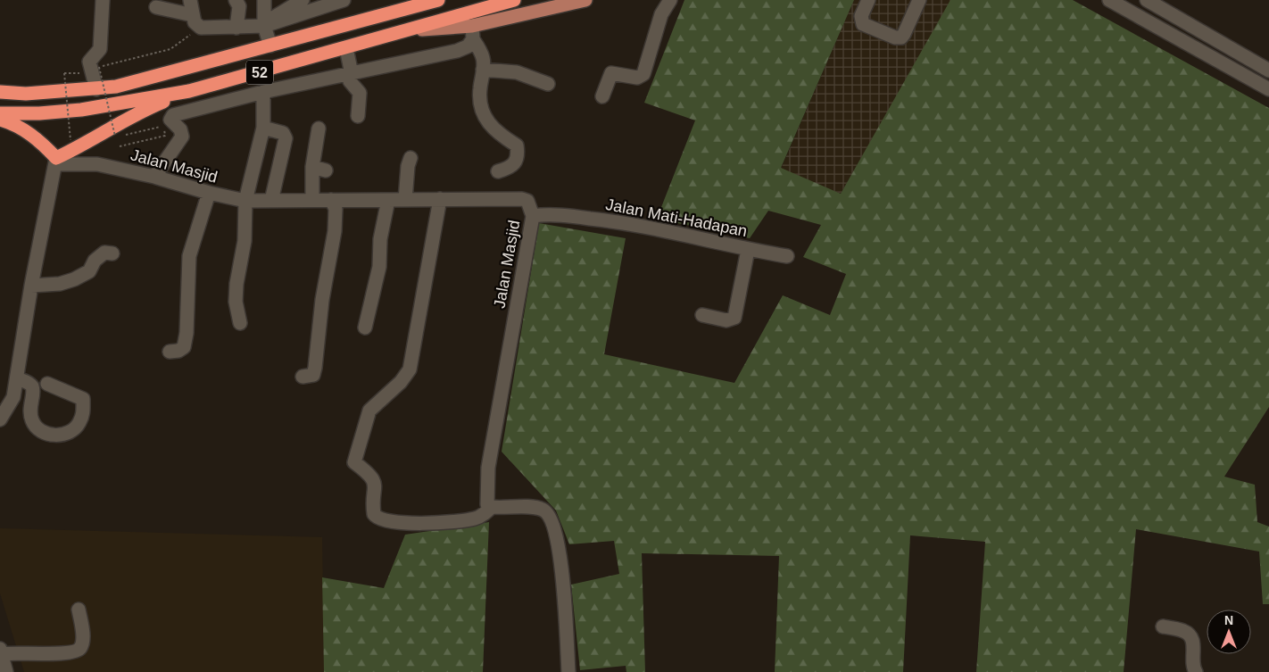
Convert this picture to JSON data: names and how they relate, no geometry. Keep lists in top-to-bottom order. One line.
{"streets":{"highway":["52"],"street":["Jalan Masjid","Jalan Mati-Hadapan"]},"crossings":[["Jalan Masjid","Jalan Mati-Hadapan"]],"north":"top"}
